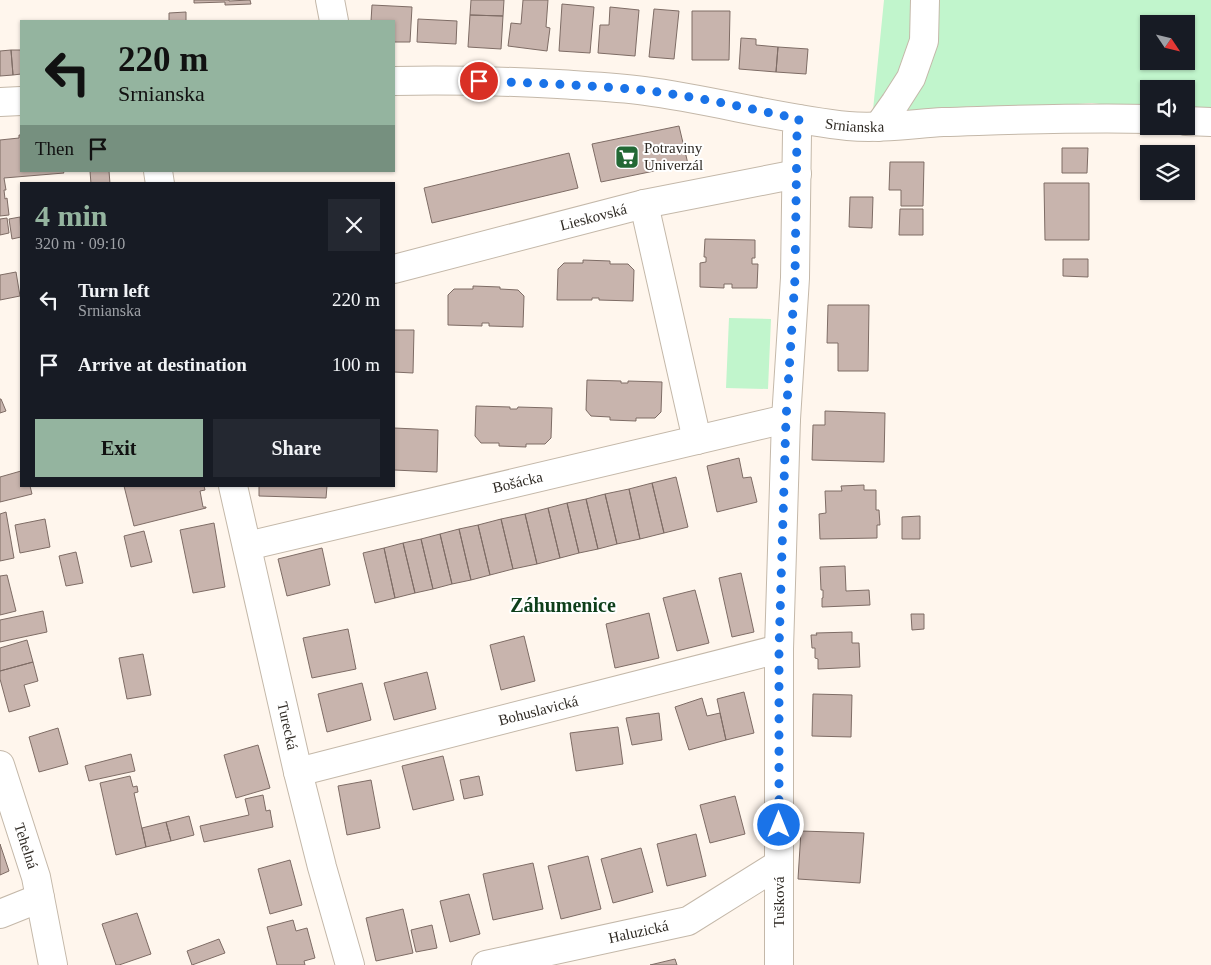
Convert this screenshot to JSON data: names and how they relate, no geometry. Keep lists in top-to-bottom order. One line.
{"streets":{"street":["Srnianska","Lieskovská","Bošácka","Bohuslavická","Turecká","Tehelná","Tušková","Haluzická"]},"crossings":[["Srnianska","Tušková"],["Lieskovská","Tušková"],["Bošácka","Turecká"],["Bošácka","Tušková"],["Bohuslavická","Turecká"],["Bohuslavická","Tušková"],["Tušková","Haluzická"]],"districts":["Záhumenice"],"places":{"supermarket":["Potraviny Univerzál"]},"north":"bottom right","page":{"turn":["220 m","Srnianska"],"then":"Then","heading":["4 min","320 m · 09:10"],"list":[{"name":"Turn left","note":"Srnianska","value":"220 m"},{"name":"Arrive at destination","value":"100 m"}],"buttons":["Exit","Share"]}}
